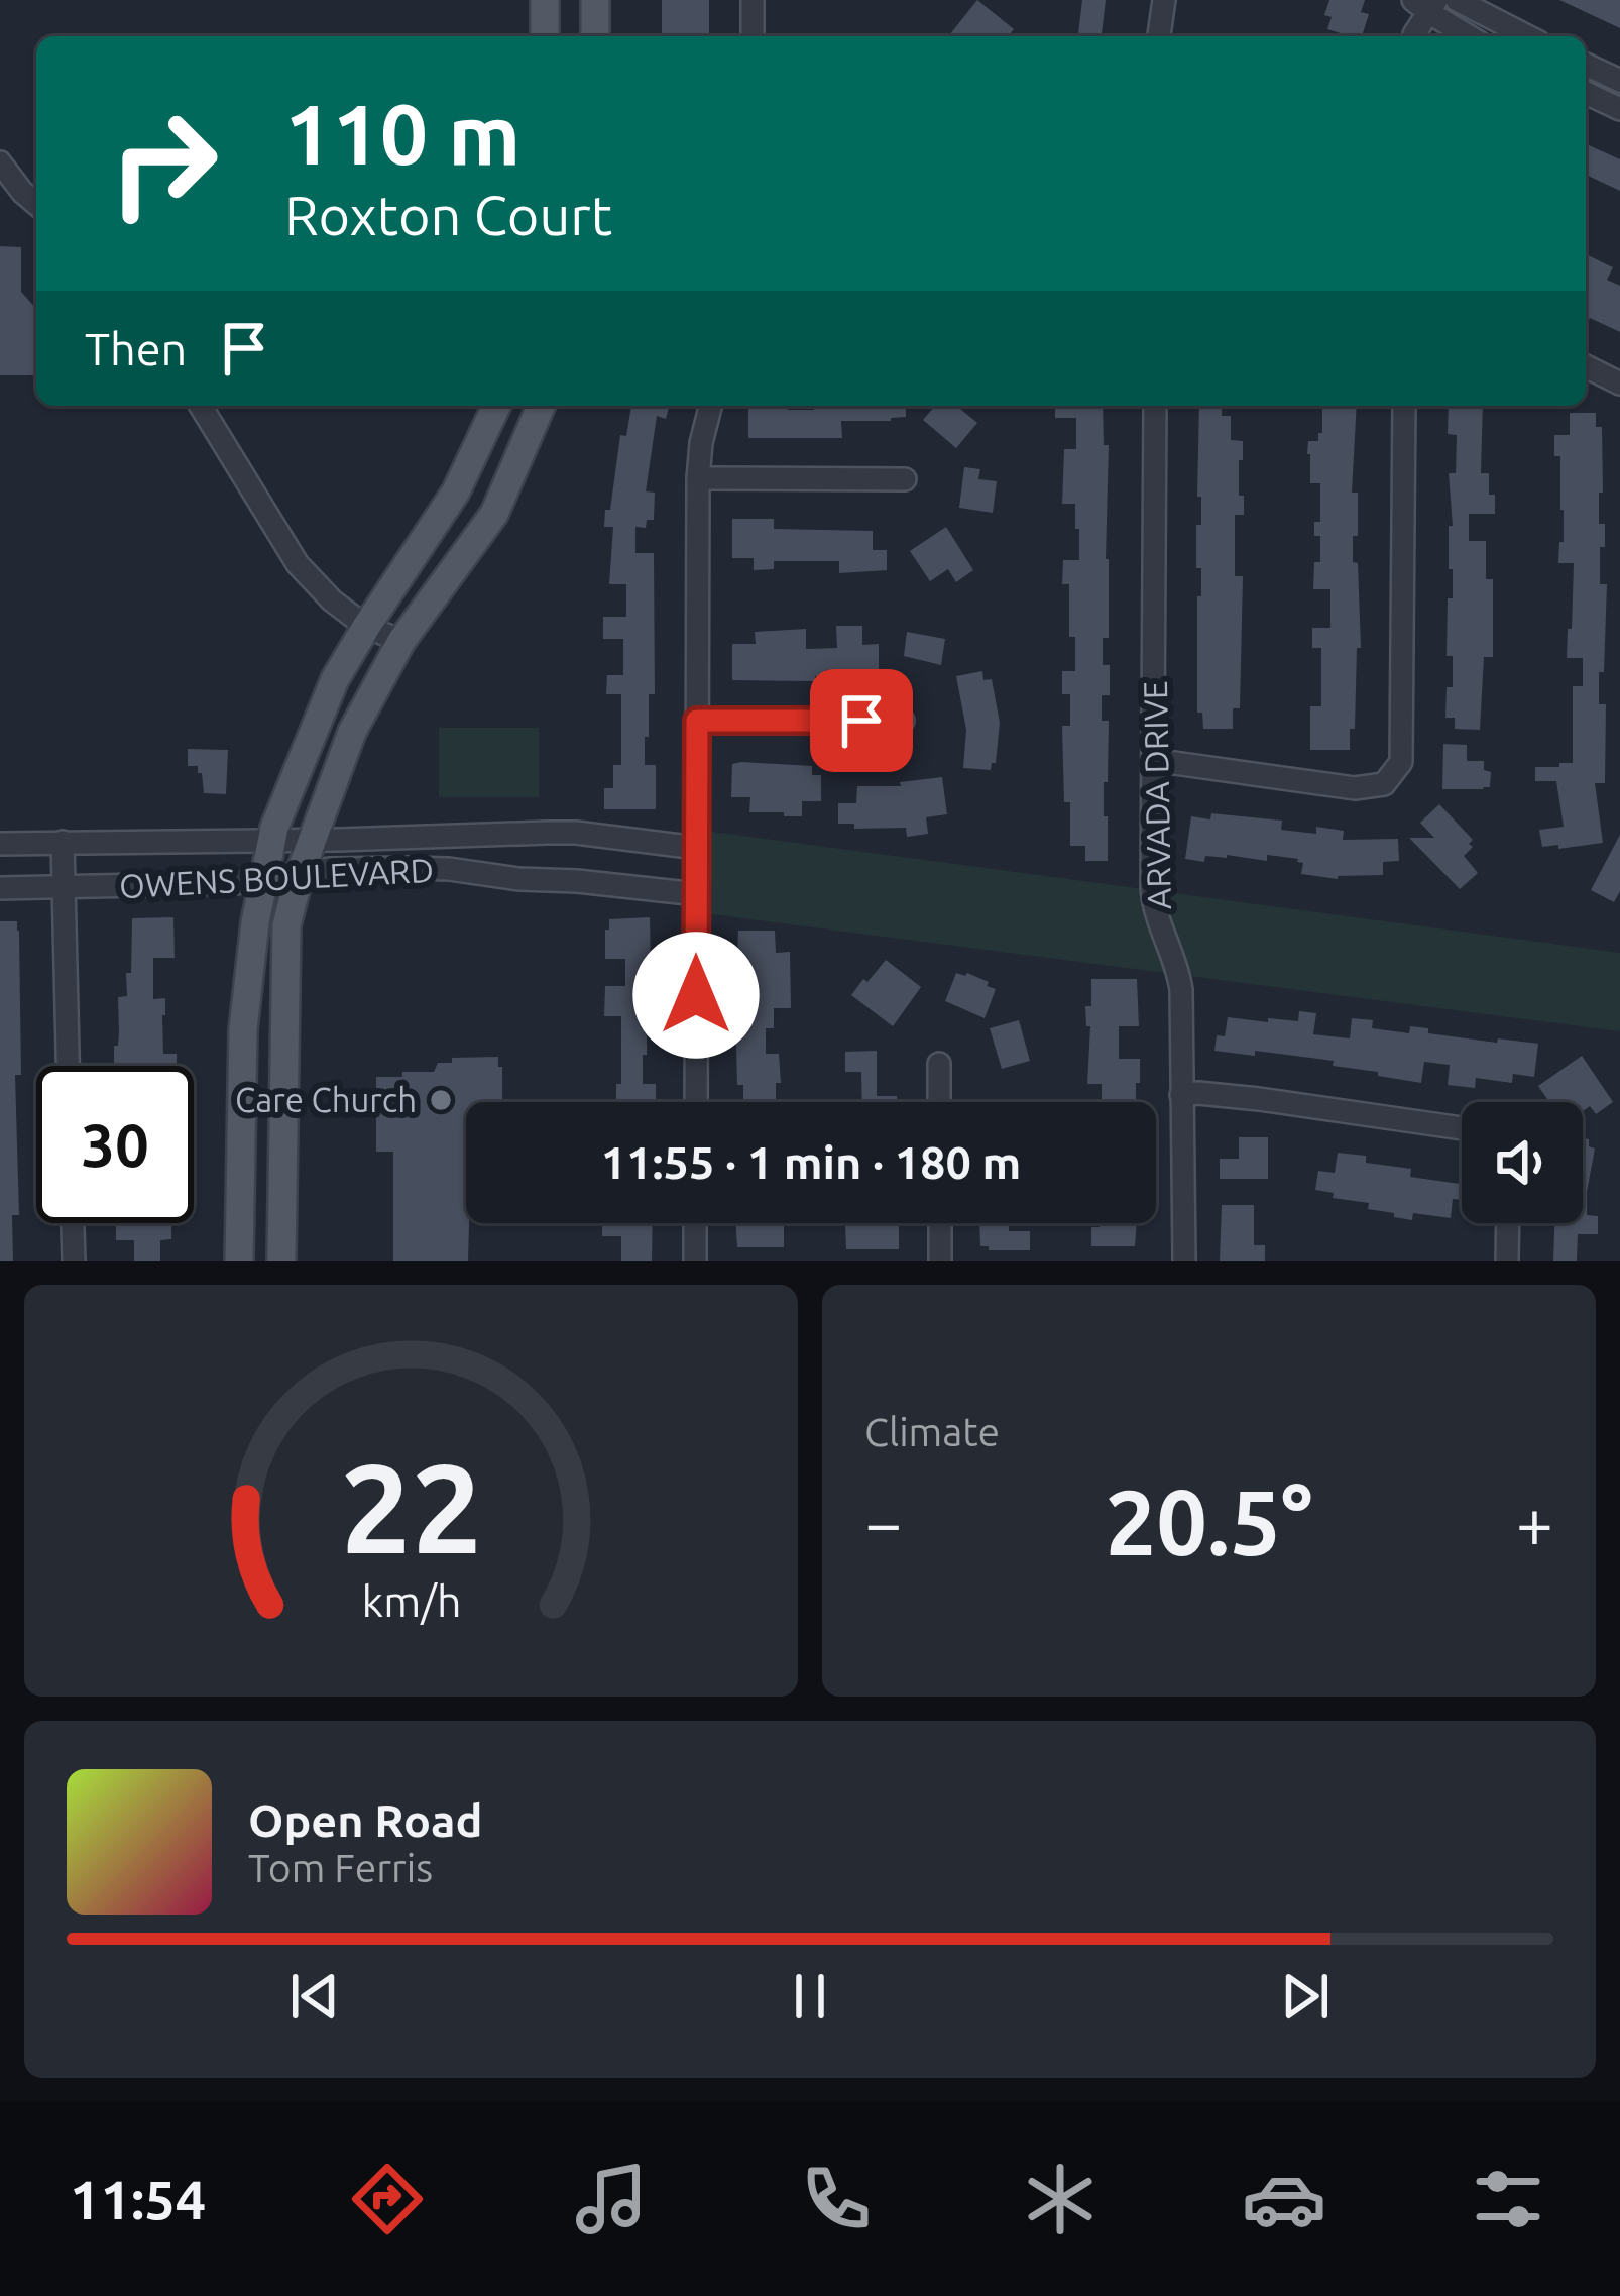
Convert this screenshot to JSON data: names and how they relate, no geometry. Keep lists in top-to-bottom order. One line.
{"streets":{"street":["ARVADA DRIVE","OWENS BOULEVARD"]},"places":["Care Church"],"page":{"turn":["110 m","Roxton Court"],"then":"Then","limit":"30","trip":"11:55 · 1 min · 180 m","tile":"Climate","heat":["−","20.5°","+"],"song":["Open Road","Tom Ferris"],"tabs":"11:54","gauge":["22","km/h"]}}
